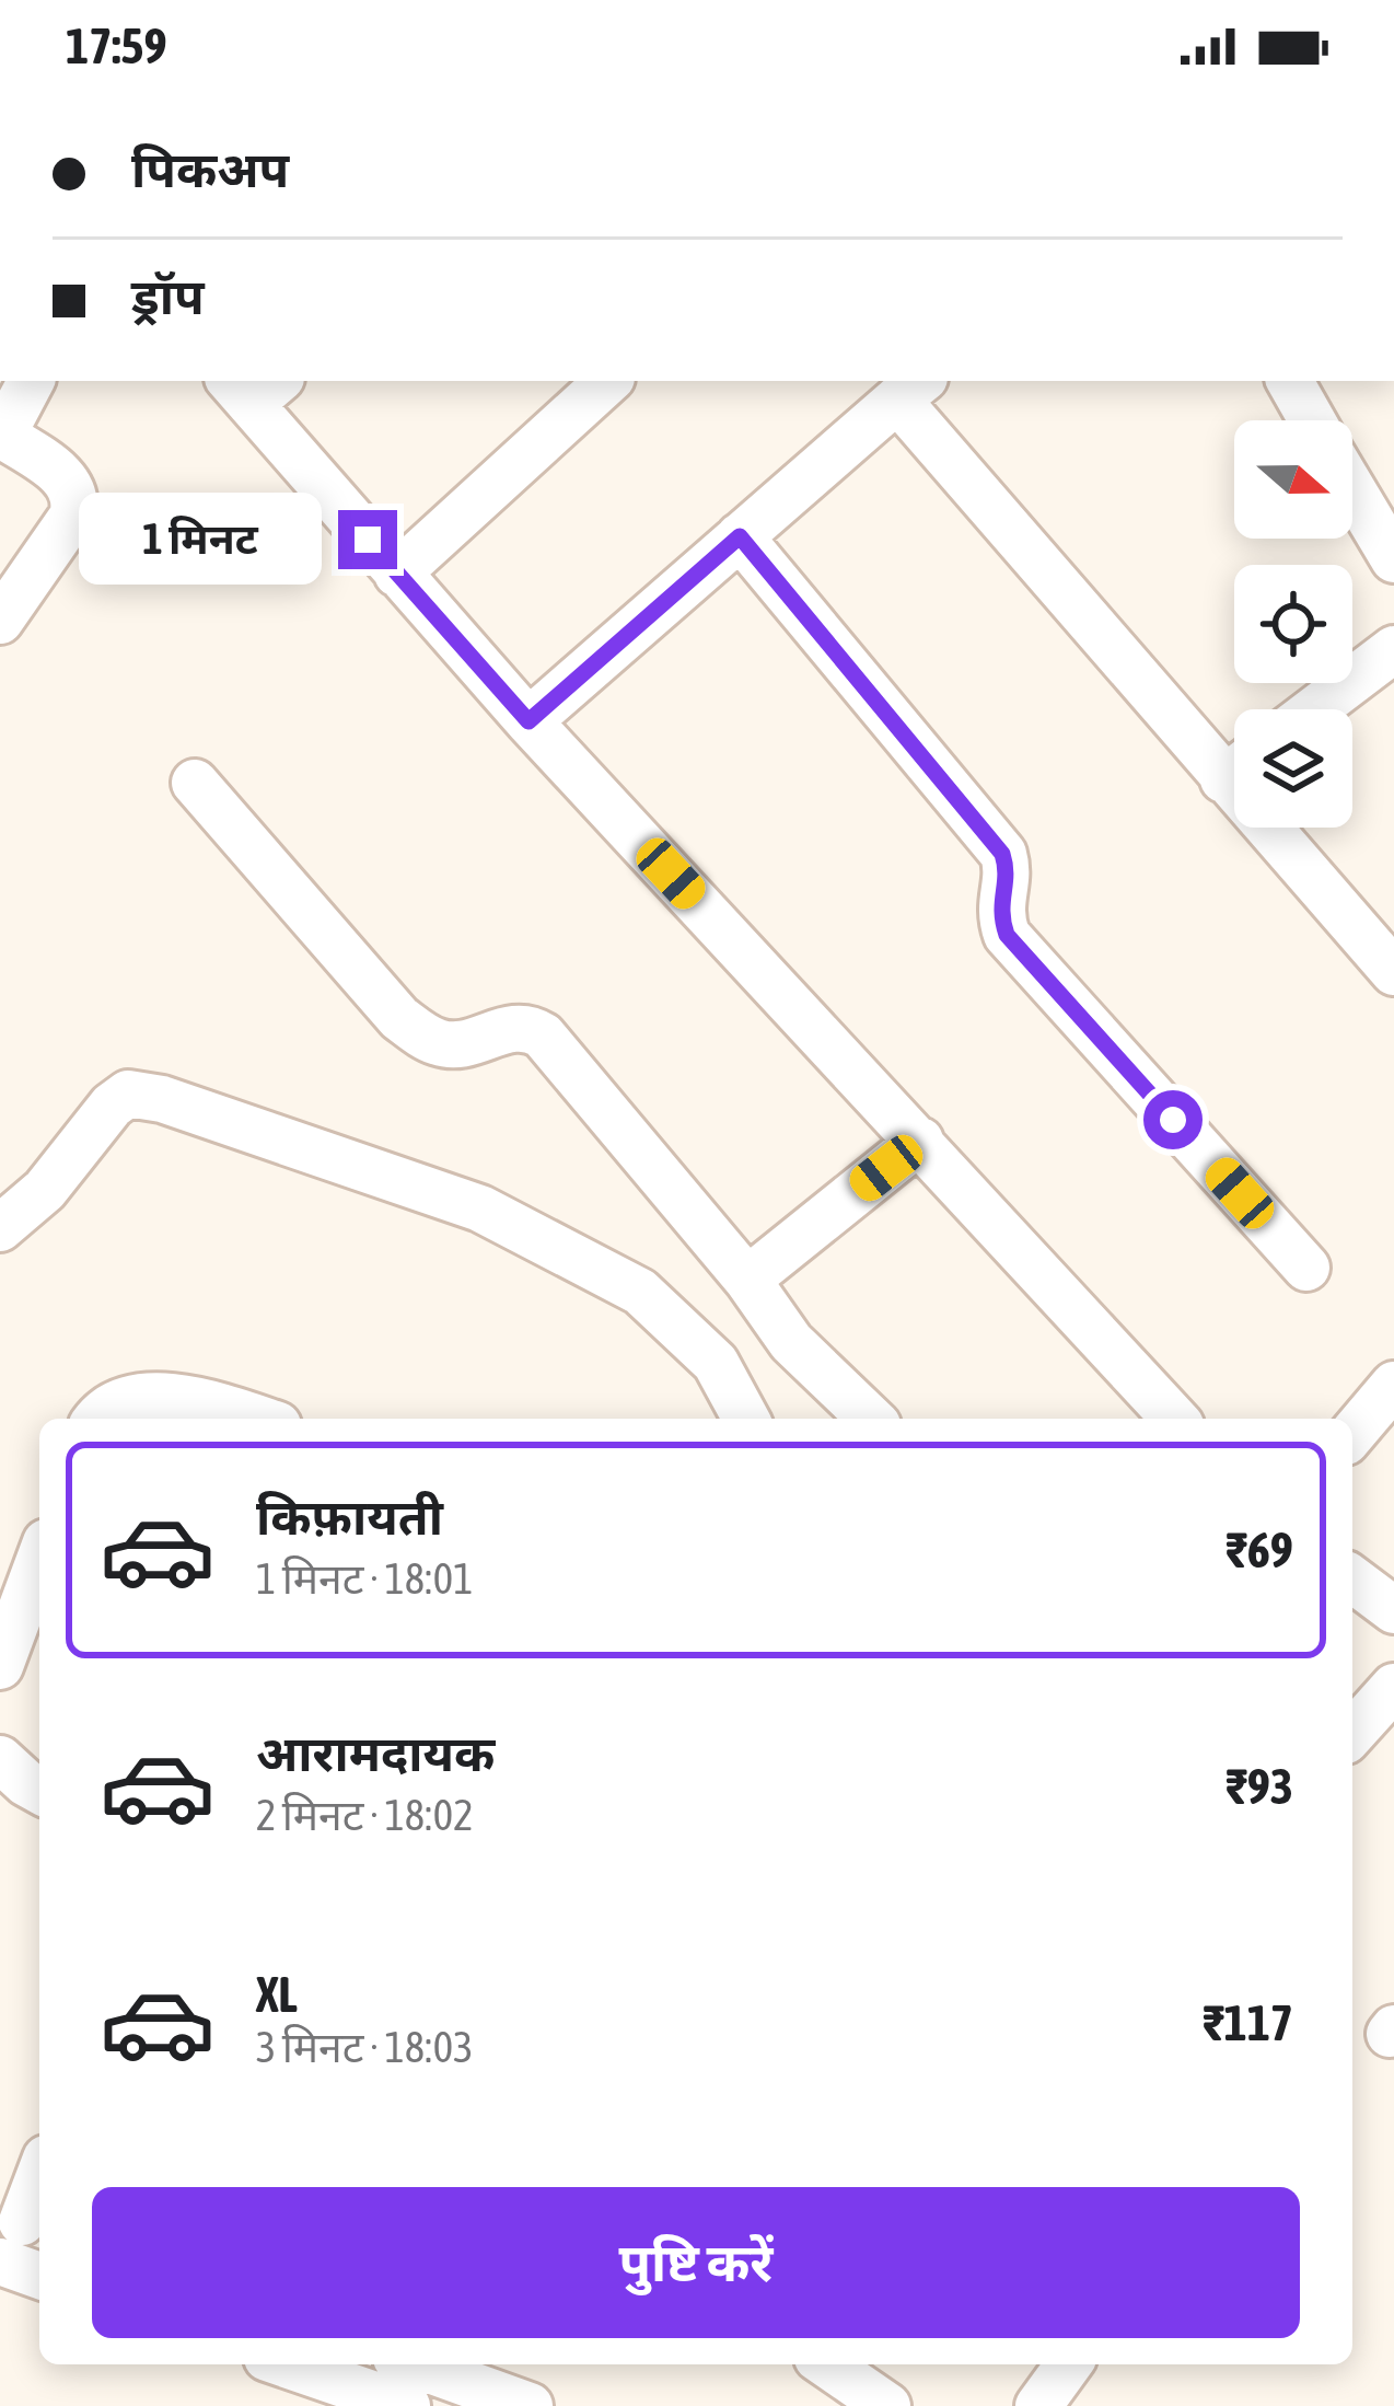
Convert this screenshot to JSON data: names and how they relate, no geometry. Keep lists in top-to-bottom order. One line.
{"north":"right","page":{"status":"17:59","banner":["पिकअप","ड्रॉप"],"bubble":"1 मिनट","list":[{"name":"किफ़ायती","note":"1 मिनट · 18:01","value":"₹69"},{"name":"आरामदायक","note":"2 मिनट · 18:02","value":"₹93"},{"name":"XL","note":"3 मिनट · 18:03","value":"₹117"}],"buttons":"पुष्टि करें"}}
